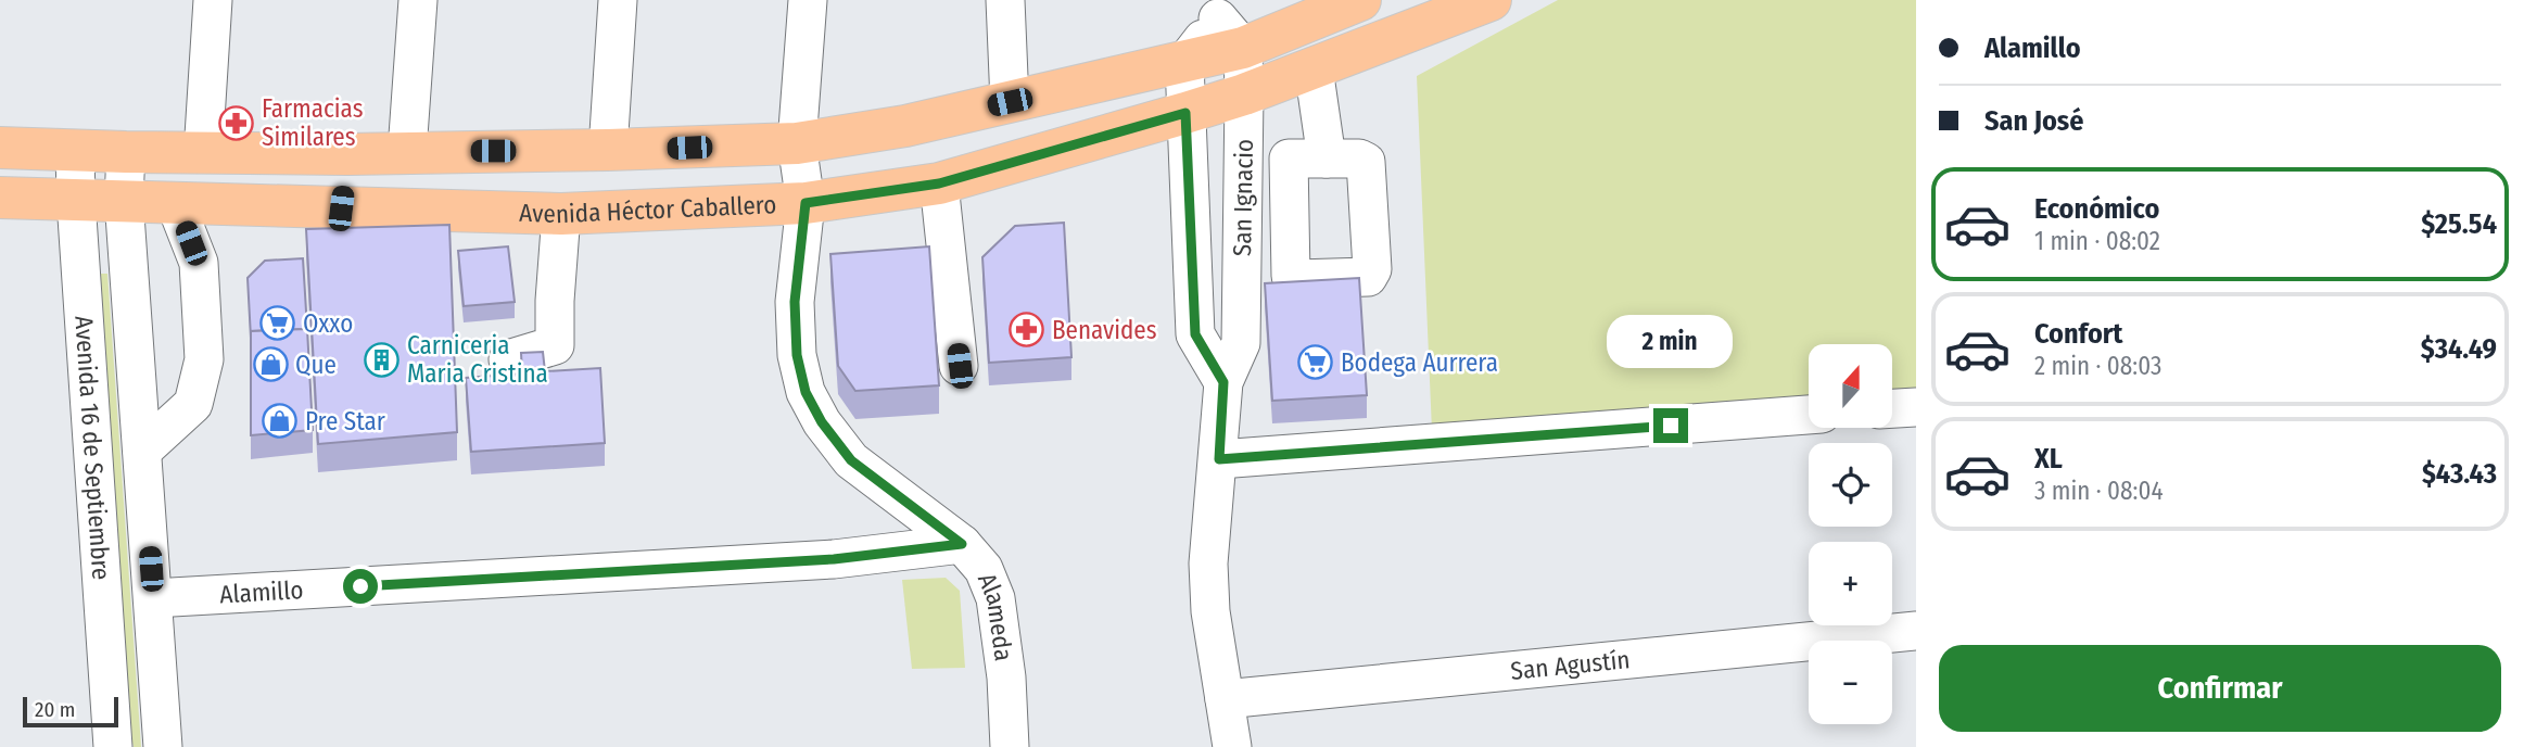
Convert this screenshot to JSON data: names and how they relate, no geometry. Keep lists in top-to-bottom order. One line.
{"streets":{"main road":["Avenida Héctor Caballero"],"street":["San Ignacio","Avenida 16 de Septiembre","Alamillo","Alameda","San Agustín"]},"crossings":[["San Ignacio","Avenida Héctor Caballero"],["San Ignacio","San Agustín"],["Avenida Héctor Caballero","Avenida 16 de Septiembre"],["Avenida Héctor Caballero","Alameda"],["Avenida 16 de Septiembre","Alamillo"],["Alamillo","Alameda"]],"places":{"pharmacy":["Farmacias Similares","Benavides"],"supermarket":["Oxxo","Bodega Aurrera"],"building":["Carniceria Maria Cristina"],"shop":["Que","Pre Star"]},"scale_bar":"20 m","north":"top","page":{"banner":["Alamillo","San José"],"list":[{"name":"Económico","note":"1 min · 08:02","value":"$25.54"},{"name":"Confort","note":"2 min · 08:03","value":"$34.49"},{"name":"XL","note":"3 min · 08:04","value":"$43.43"}],"bubble":"2 min","map_buttons":["+","−"],"buttons":"Confirmar","scale":"20 m"}}
